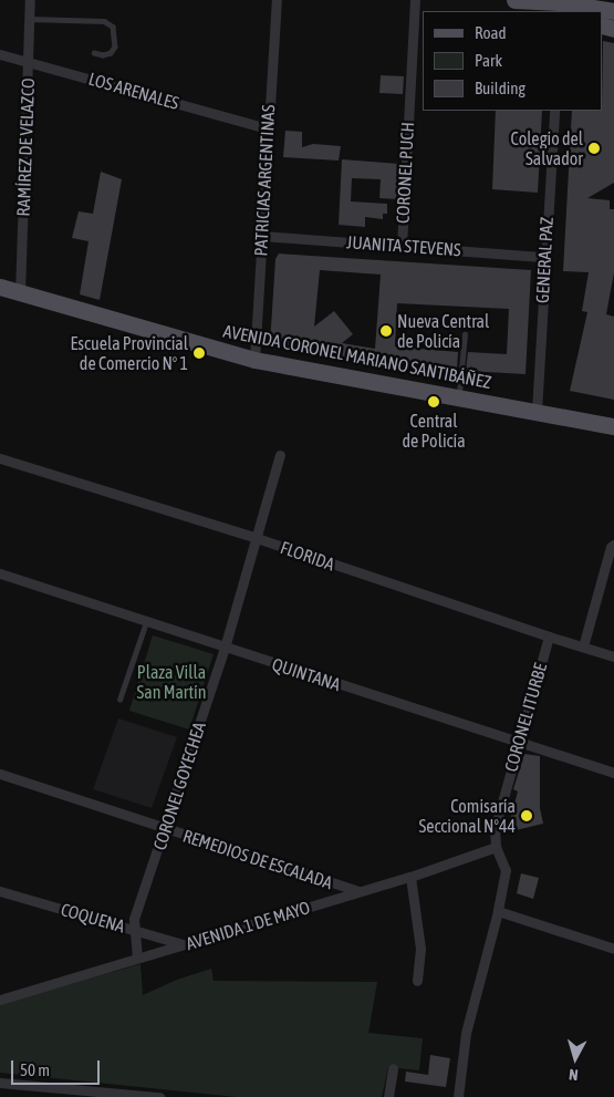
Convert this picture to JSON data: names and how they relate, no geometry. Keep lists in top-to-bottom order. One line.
{"streets":{"main road":["AVENIDA CORONEL MARIANO SANTIBÁÑEZ"],"street":["LOS ARENALES","RAMÍREZ DE VELAZCO","CORONEL PUCH","PATRICIAS ARGENTINAS","JUANITA STEVENS","GENERAL PAZ","FLORIDA","QUINTANA","CORONEL ITURBE","CORONEL GOYECHEA","REMEDIOS DE ESCALADA","COQUENA","AVENIDA 1 DE MAYO"]},"crossings":[["LOS ARENALES","RAMÍREZ DE VELAZCO"],["LOS ARENALES","PATRICIAS ARGENTINAS"],["RAMÍREZ DE VELAZCO","AVENIDA CORONEL MARIANO SANTIBÁÑEZ"],["CORONEL PUCH","JUANITA STEVENS"],["PATRICIAS ARGENTINAS","JUANITA STEVENS"],["PATRICIAS ARGENTINAS","AVENIDA CORONEL MARIANO SANTIBÁÑEZ"],["JUANITA STEVENS","GENERAL PAZ"],["GENERAL PAZ","AVENIDA CORONEL MARIANO SANTIBÁÑEZ"],["FLORIDA","CORONEL ITURBE"],["FLORIDA","CORONEL GOYECHEA"],["QUINTANA","CORONEL ITURBE"],["QUINTANA","CORONEL GOYECHEA"],["CORONEL ITURBE","AVENIDA 1 DE MAYO"],["CORONEL GOYECHEA","REMEDIOS DE ESCALADA"],["CORONEL GOYECHEA","COQUENA"],["CORONEL GOYECHEA","AVENIDA 1 DE MAYO"],["REMEDIOS DE ESCALADA","AVENIDA 1 DE MAYO"],["COQUENA","AVENIDA 1 DE MAYO"]],"parks":["Plaza Villa San Martín"],"places":["Colegio del Salvador","Nueva Central de Policía","Escuela Provincial de Comercio N° 1","Central de Policía","Comisaría Seccional N°44"],"legend":["Road","Park","Building"],"scale_bar":"50 m","north":"bottom"}
